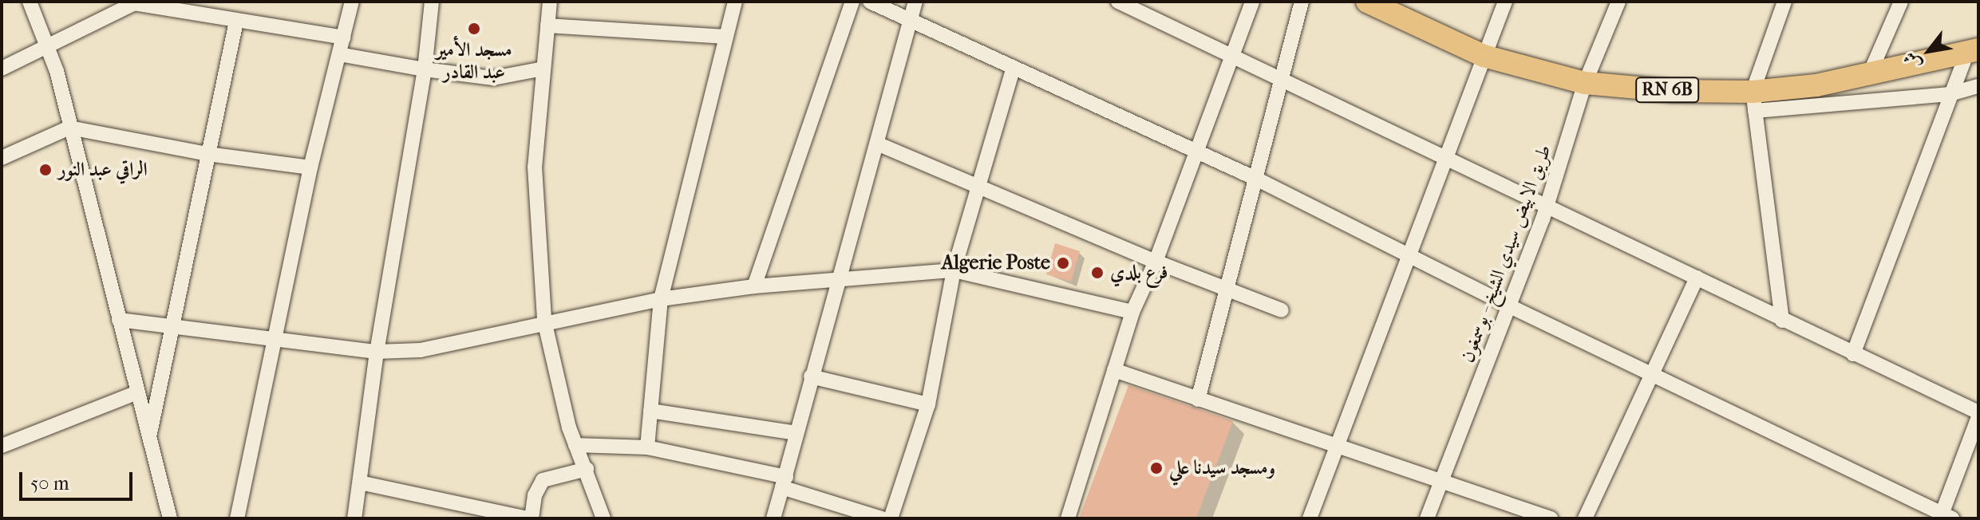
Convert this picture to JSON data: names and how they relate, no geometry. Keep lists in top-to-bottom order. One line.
{"streets":{"main road":["RN 6B"],"street":["طريق الابيض سيدي الشيخ - بوسمغون"]},"crossings":[["RN 6B","طريق الابيض سيدي الشيخ - بوسمغون"]],"places":["مسجد الأمير عبد القادر","الراقي عبد النور","Algerie Poste","فرع بلدي","ومسجد سيدنا علي"],"scale_bar":"50 m","north":"bottom left"}
